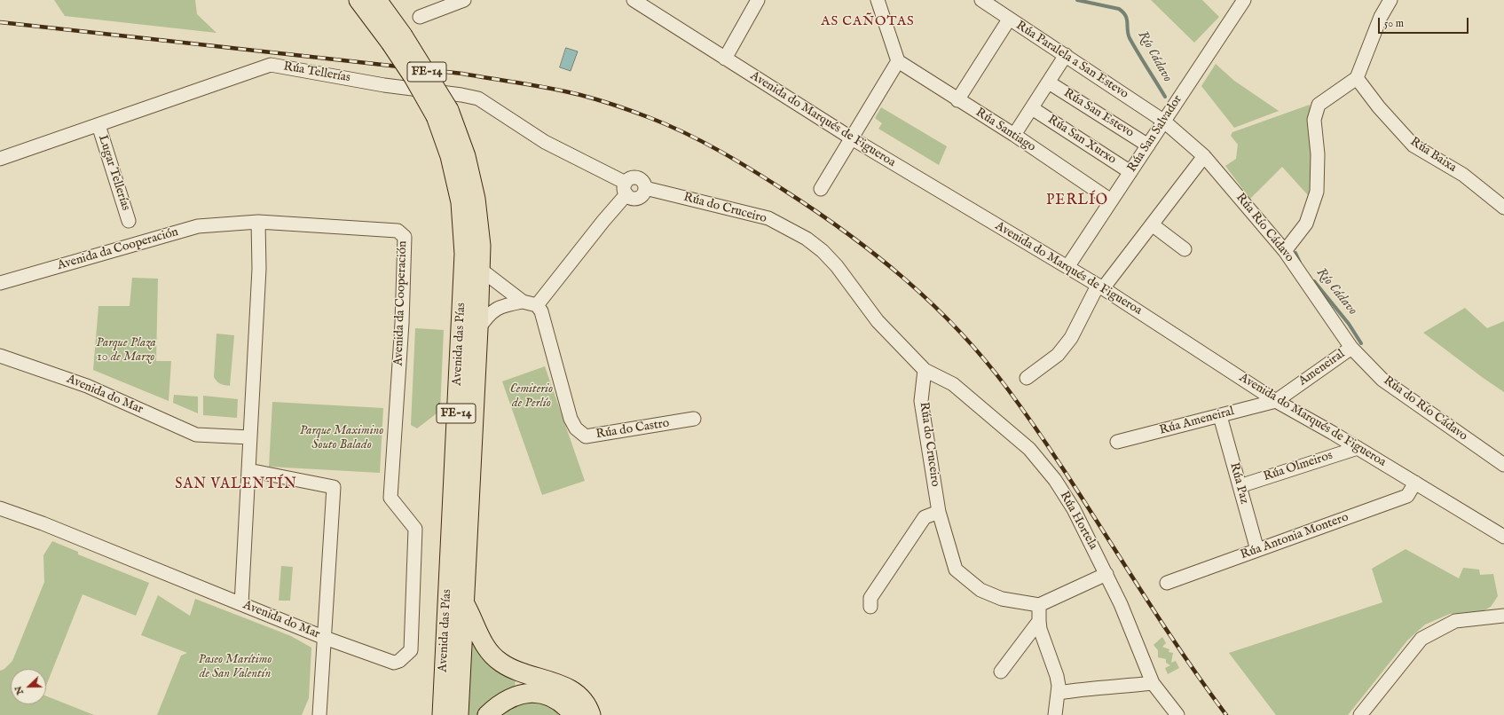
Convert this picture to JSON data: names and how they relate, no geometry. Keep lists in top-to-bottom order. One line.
{"streets":{"highway":["FE-14","Avenida das Pías"],"street":["Rúa Paralela a San Estevo","Rúa Tellerías","Rúa San Estevo","Avenida do Marqués de Figueroa","Rúa Santiago","Rúa San Salvador","Rúa San Xurxo","Rúa Baixa","Lugar Tellerías","Rúa do Cruceiro","Rúa Río Cádavo","Avenida da Cooperación","Ameneiral","Avenida do Mar","Rúa do Río Cádavo","Rúa Ameneiral","Rúa do Castro","Rúa Olmeiros","Rúa Paz","Rúa Hortela","Rúa Antonia Montero"]},"crossings":[["Rúa Paralela a San Estevo","Rúa San Salvador"],["Rúa Paralela a San Estevo","Rúa Río Cádavo"],["Rúa Tellerías","Lugar Tellerías"],["Rúa Tellerías","Rúa do Cruceiro"],["Rúa San Estevo","Rúa San Salvador"],["Avenida do Marqués de Figueroa","Rúa San Salvador"],["Avenida do Marqués de Figueroa","Ameneiral"],["Avenida do Marqués de Figueroa","Rúa Ameneiral"],["Avenida do Marqués de Figueroa","Rúa Olmeiros"],["Avenida do Marqués de Figueroa","Rúa Antonia Montero"],["Rúa Santiago","Rúa San Salvador"],["Rúa San Salvador","Rúa San Xurxo"],["Rúa San Salvador","Rúa Río Cádavo"],["Rúa do Cruceiro","Rúa Hortela"],["Rúa Río Cádavo","Ameneiral"],["Rúa Río Cádavo","Rúa do Río Cádavo"],["Avenida da Cooperación","Avenida do Mar"],["Ameneiral","Rúa do Río Cádavo"],["Ameneiral","Rúa Ameneiral"],["Rúa Ameneiral","Rúa Paz"],["Rúa Olmeiros","Rúa Paz"],["Rúa Paz","Rúa Antonia Montero"]],"districts":["AS CAÑOTAS","PERLÍO","SAN VALENTÍN"],"water":["Río Cádavo"],"parks":["Parque Plaza 10 de Marzo","Cemiterio de Perlío","Parque Maximino Souto Balado","Paseo Marítimo de San Valentín"],"scale_bar":"50 m","north":"left"}
